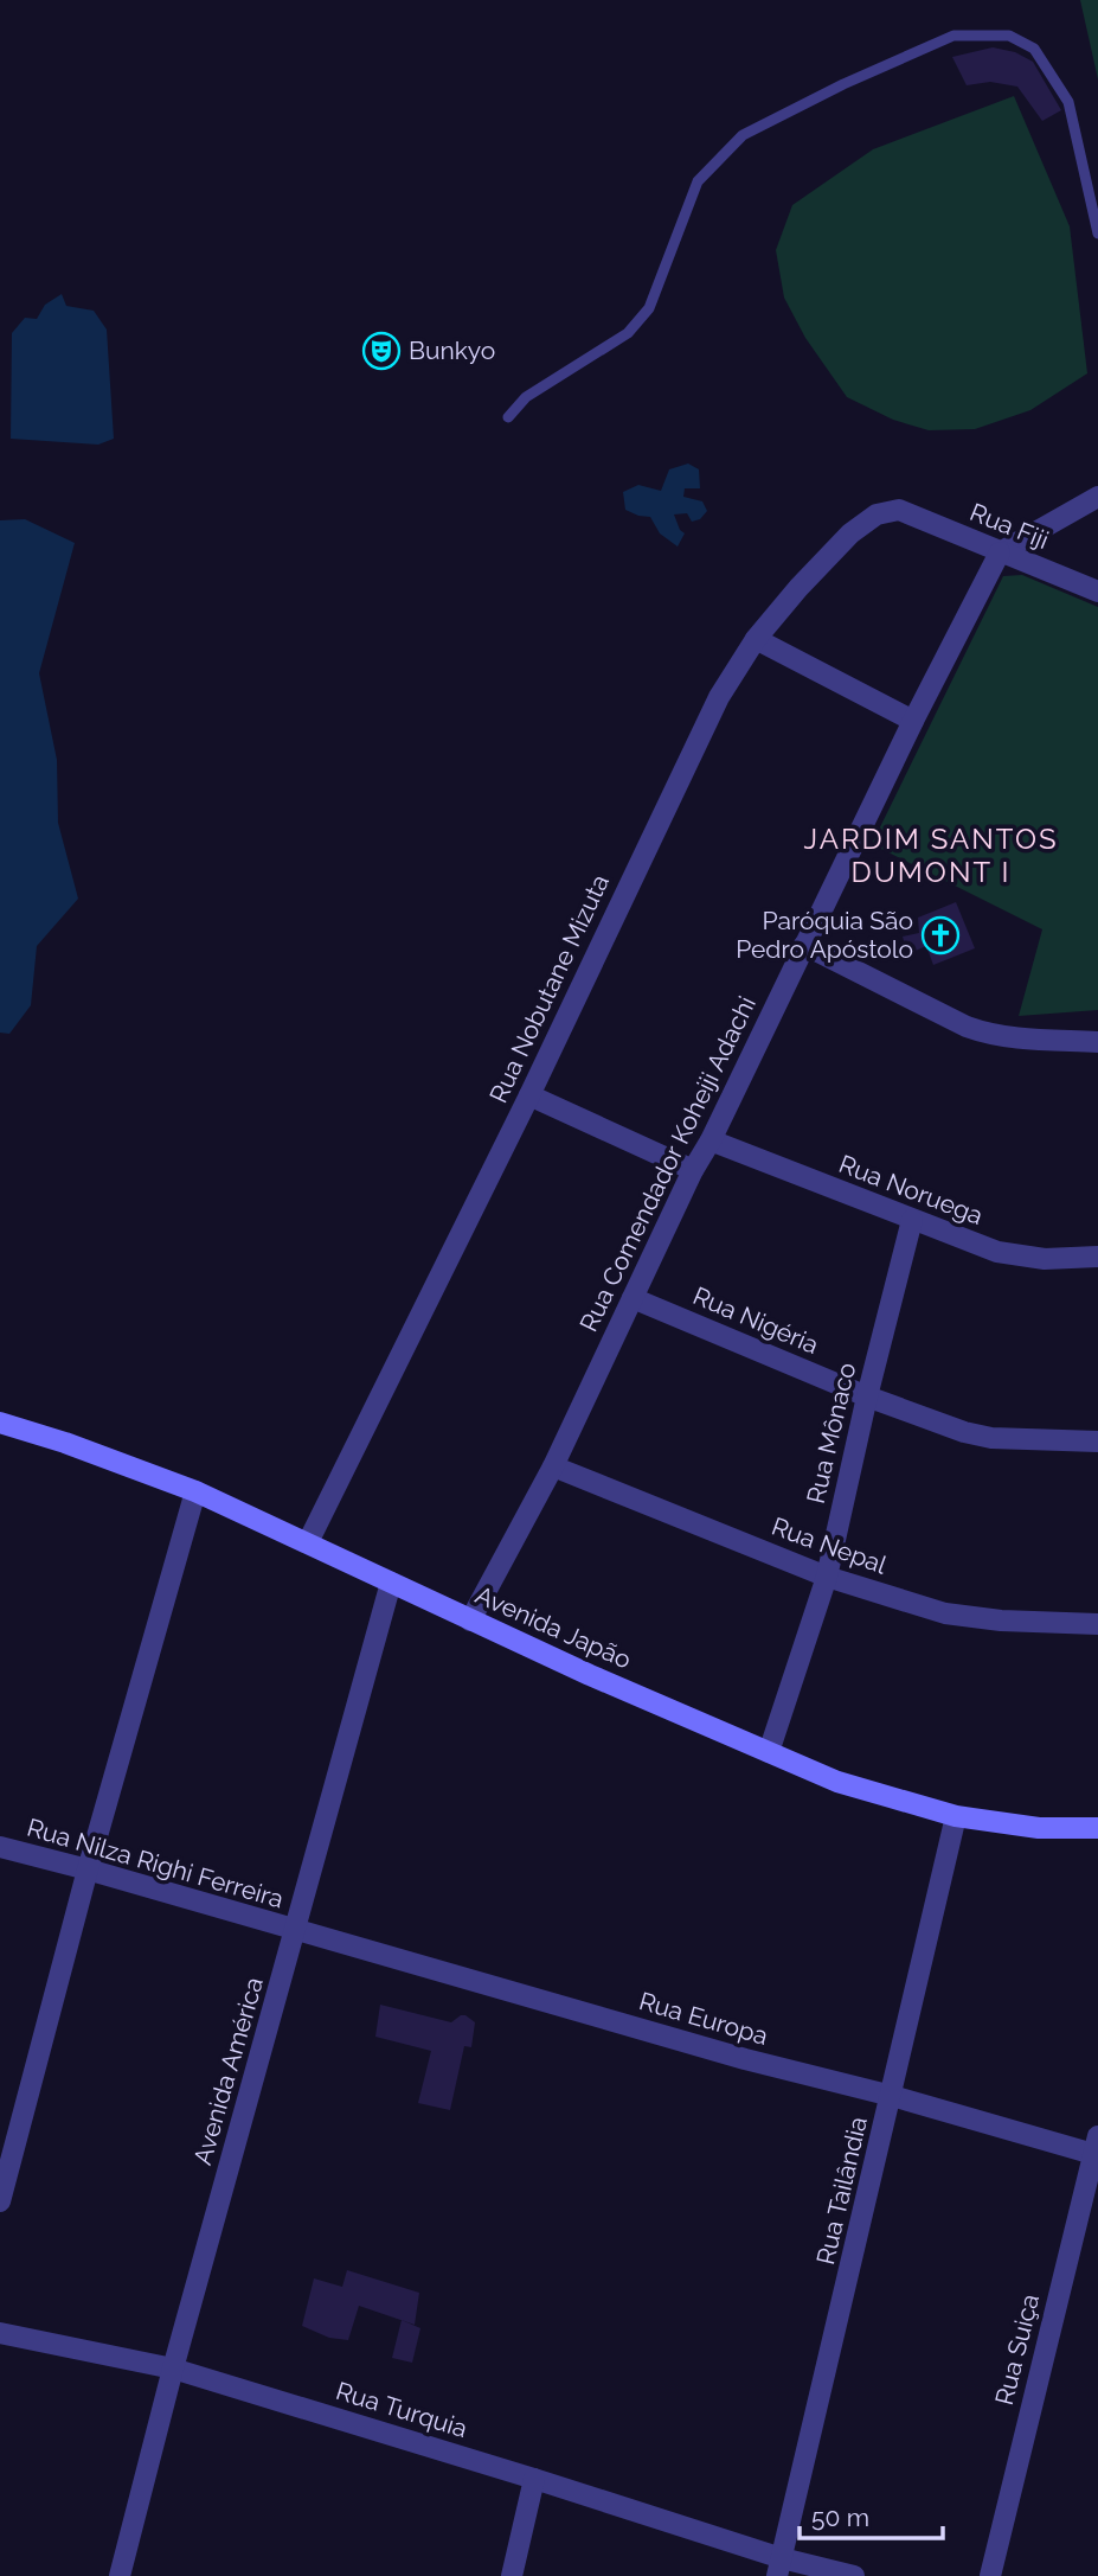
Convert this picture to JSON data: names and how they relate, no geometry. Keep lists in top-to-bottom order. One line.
{"streets":{"main road":["Avenida Japão"],"street":["Rua Fiji","Rua Nobutane Mizuta","Rua Comendador Koheiji Adachi","Rua Noruega","Rua Nigéria","Rua Mônaco","Rua Nepal","Rua Nilza Righi Ferreira","Rua Europa","Avenida América","Rua Tailândia","Rua Suiça","Rua Turquia"]},"crossings":[["Rua Fiji","Rua Nobutane Mizuta"],["Rua Fiji","Rua Comendador Koheiji Adachi"],["Rua Nobutane Mizuta","Avenida Japão"],["Rua Comendador Koheiji Adachi","Rua Noruega"],["Rua Comendador Koheiji Adachi","Rua Nigéria"],["Rua Comendador Koheiji Adachi","Rua Nepal"],["Rua Comendador Koheiji Adachi","Avenida Japão"],["Rua Noruega","Rua Mônaco"],["Rua Nigéria","Rua Mônaco"],["Rua Mônaco","Rua Nepal"],["Rua Mônaco","Avenida Japão"],["Avenida Japão","Avenida América"],["Avenida Japão","Rua Tailândia"],["Rua Nilza Righi Ferreira","Rua Europa"],["Rua Nilza Righi Ferreira","Avenida América"],["Rua Europa","Avenida América"],["Rua Europa","Rua Tailândia"],["Rua Europa","Rua Suiça"],["Avenida América","Rua Turquia"],["Rua Tailândia","Rua Turquia"]],"districts":["JARDIM SANTOS DUMONT I"],"places":{"theatre":["Bunkyo"],"church":["Paróquia São Pedro Apóstolo"]},"scale_bar":"50 m"}
